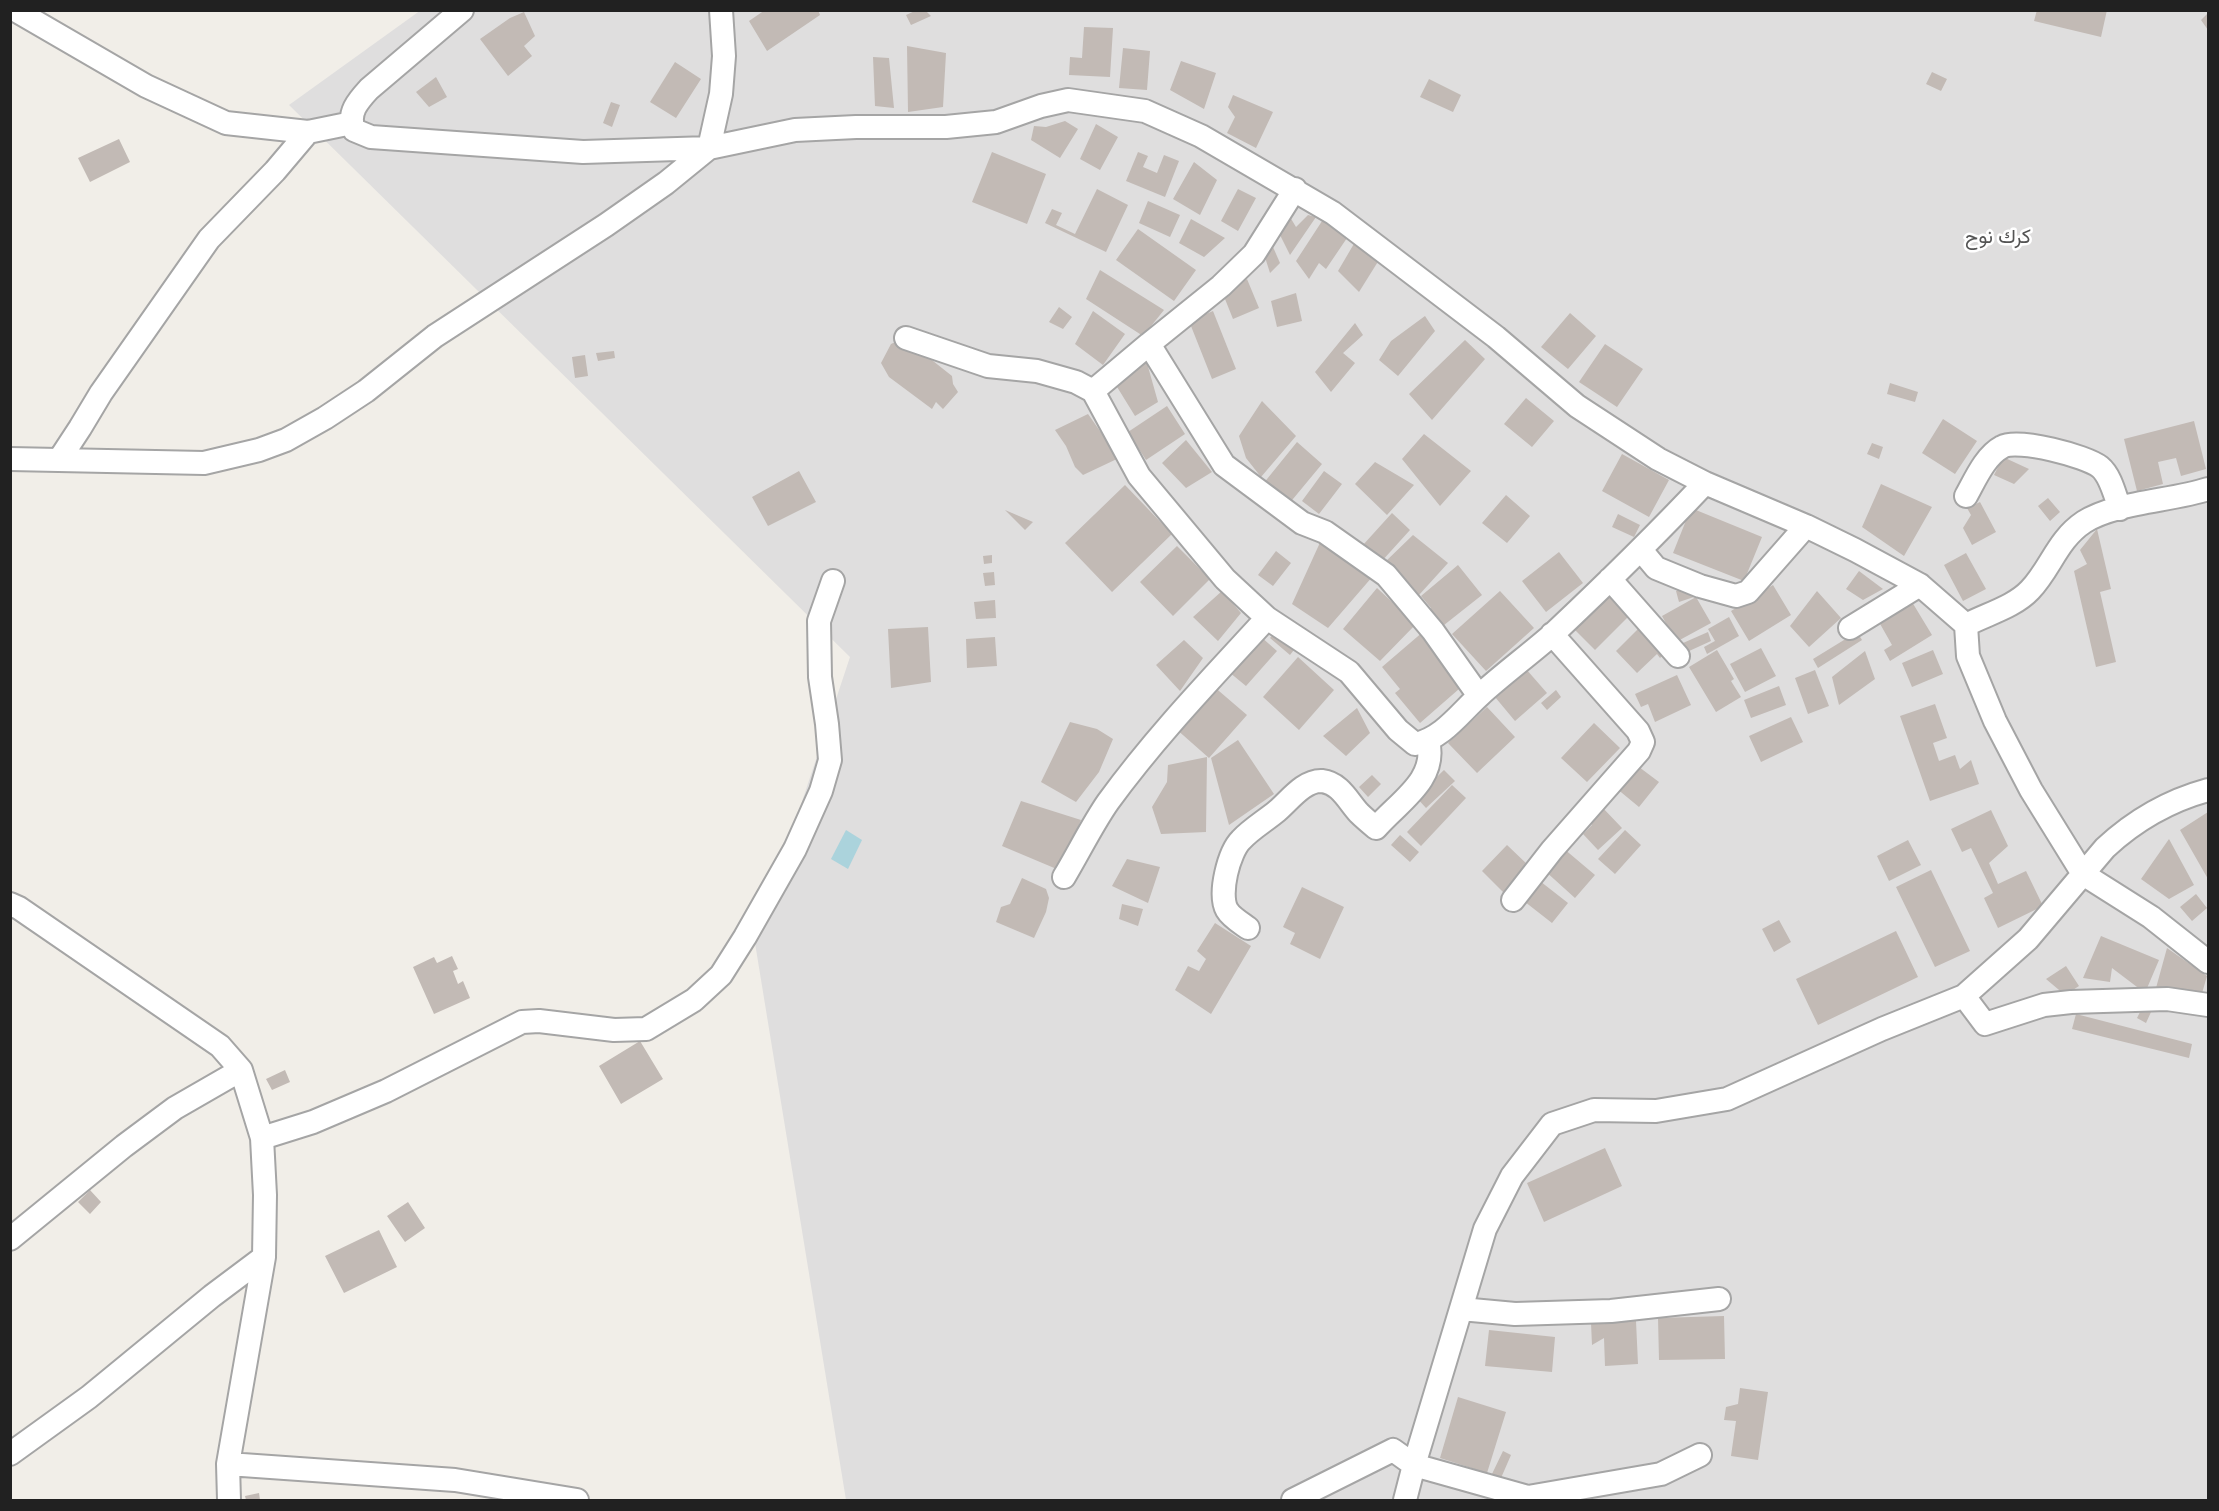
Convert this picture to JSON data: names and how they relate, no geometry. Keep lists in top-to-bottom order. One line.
{"districts":["كرك نوح"]}
